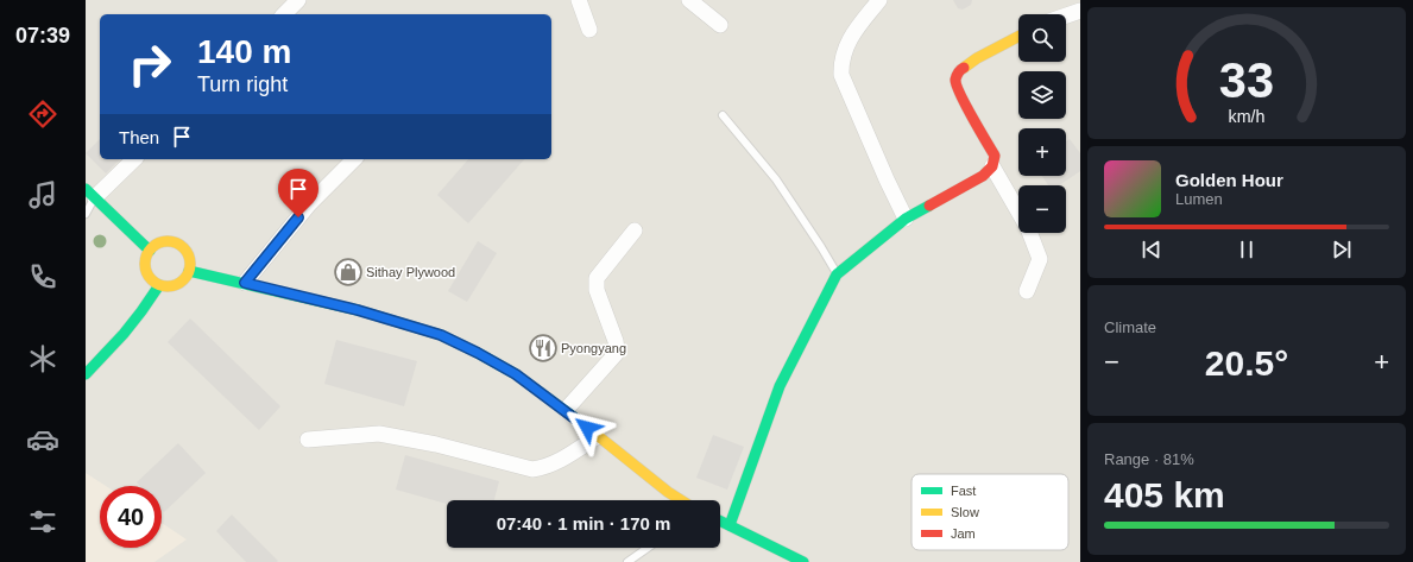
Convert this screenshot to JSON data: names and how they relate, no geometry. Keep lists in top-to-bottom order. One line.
{"places":{"shop":["Sithay Plywood"],"restaurant":["Pyongyang"]},"legend":["Fast","Slow","Jam"],"page":{"tabs":"07:39","map_buttons":["+","−"],"turn":["140 m","Turn right"],"then":"Then","song":["Golden Hour","Lumen"],"tile":["Climate",["Range · 81%","405 km"]],"heat":["−","20.5°","+"],"limit":"40","trip":"07:40 · 1 min · 170 m","gauge":["33","km/h"]}}
